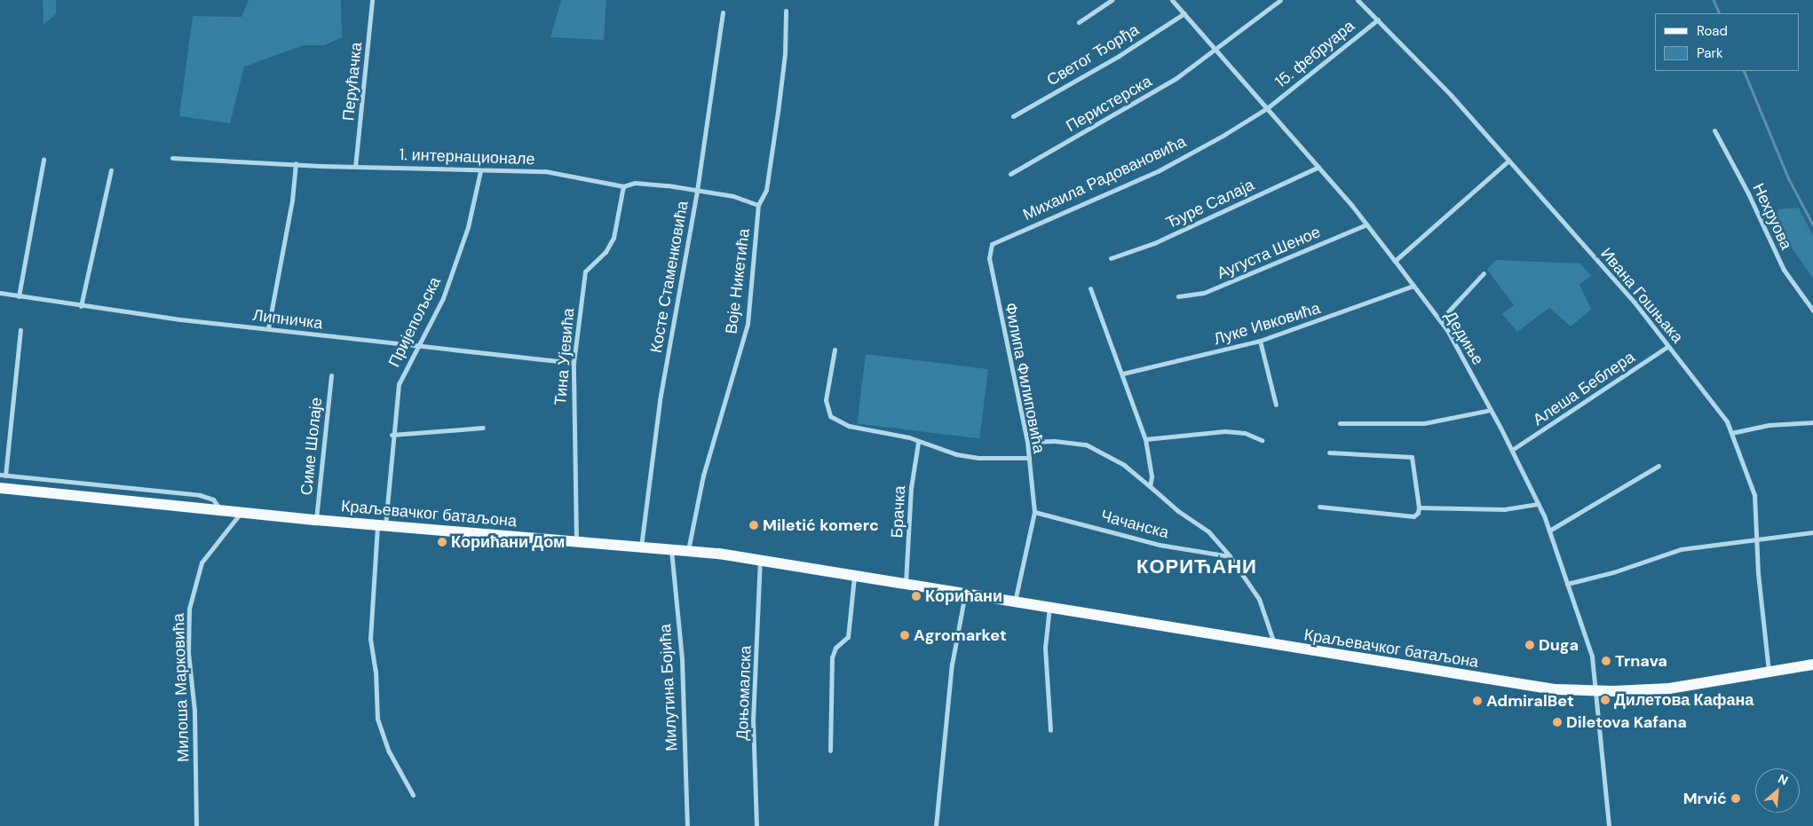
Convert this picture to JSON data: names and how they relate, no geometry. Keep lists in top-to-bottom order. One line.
{"streets":{"main road":["Краљевачког батаљона"],"street":["15. фебруара","Светог Ђорђа","Перућачка","Перистерска","1. интернационале","Михаила Радовановића","Ђуре Салаја","Нехруова","Аугуста Шеное","Косте Стаменковића","Воје Никетића","Ивана Гошњака","Липничка","Пријепољска","Луке Ивковића","Дедиње","Тина Ујевића","Филипа Филиповића","Алеша Беблера","Симе Шолаје","Брачка","Чачанска","Милоша Марковића","Милутина Бојића","Доњомалска"]},"crossings":[["15. фебруара","Михаила Радовановића"],["15. фебруара","Ивана Гошњака"],["15. фебруара","Дедиње"],["Светог Ђорђа","Дедиње"],["Перућачка","1. интернационале"],["Перистерска","Дедиње"],["1. интернационале","Косте Стаменковића"],["1. интернационале","Воје Никетића"],["1. интернационале","Пријепољска"],["1. интернационале","Тина Ујевића"],["Михаила Радовановића","Дедиње"],["Михаила Радовановића","Филипа Филиповића"],["Ђуре Салаја","Дедиње"],["Аугуста Шеное","Дедиње"],["Косте Стаменковића","Краљевачког батаљона"],["Воје Никетића","Краљевачког батаљона"],["Ивана Гошњака","Алеша Беблера"],["Ивана Гошњака","Краљевачког батаљона"],["Липничка","Пријепољска"],["Липничка","Тина Ујевића"],["Пријепољска","Краљевачког батаљона"],["Луке Ивковића","Дедиње"],["Дедиње","Алеша Беблера"],["Дедиње","Краљевачког батаљона"],["Тина Ујевића","Краљевачког батаљона"],["Филипа Филиповића","Краљевачког батаљона"],["Филипа Филиповића","Чачанска"],["Симе Шолаје","Краљевачког батаљона"],["Брачка","Краљевачког батаљона"],["Краљевачког батаљона","Милоша Марковића"],["Краљевачког батаљона","Милутина Бојића"],["Краљевачког батаљона","Доњомалска"]],"districts":["КОРИЋАНИ"],"places":["Miletić komerc","Корићани Дом","Корићани","Agromarket","Duga","Trnava","Дилетова Кафана","AdmiralBet","Diletova Kafana","Mrvić"],"legend":["Road","Park"],"north":"top right"}
